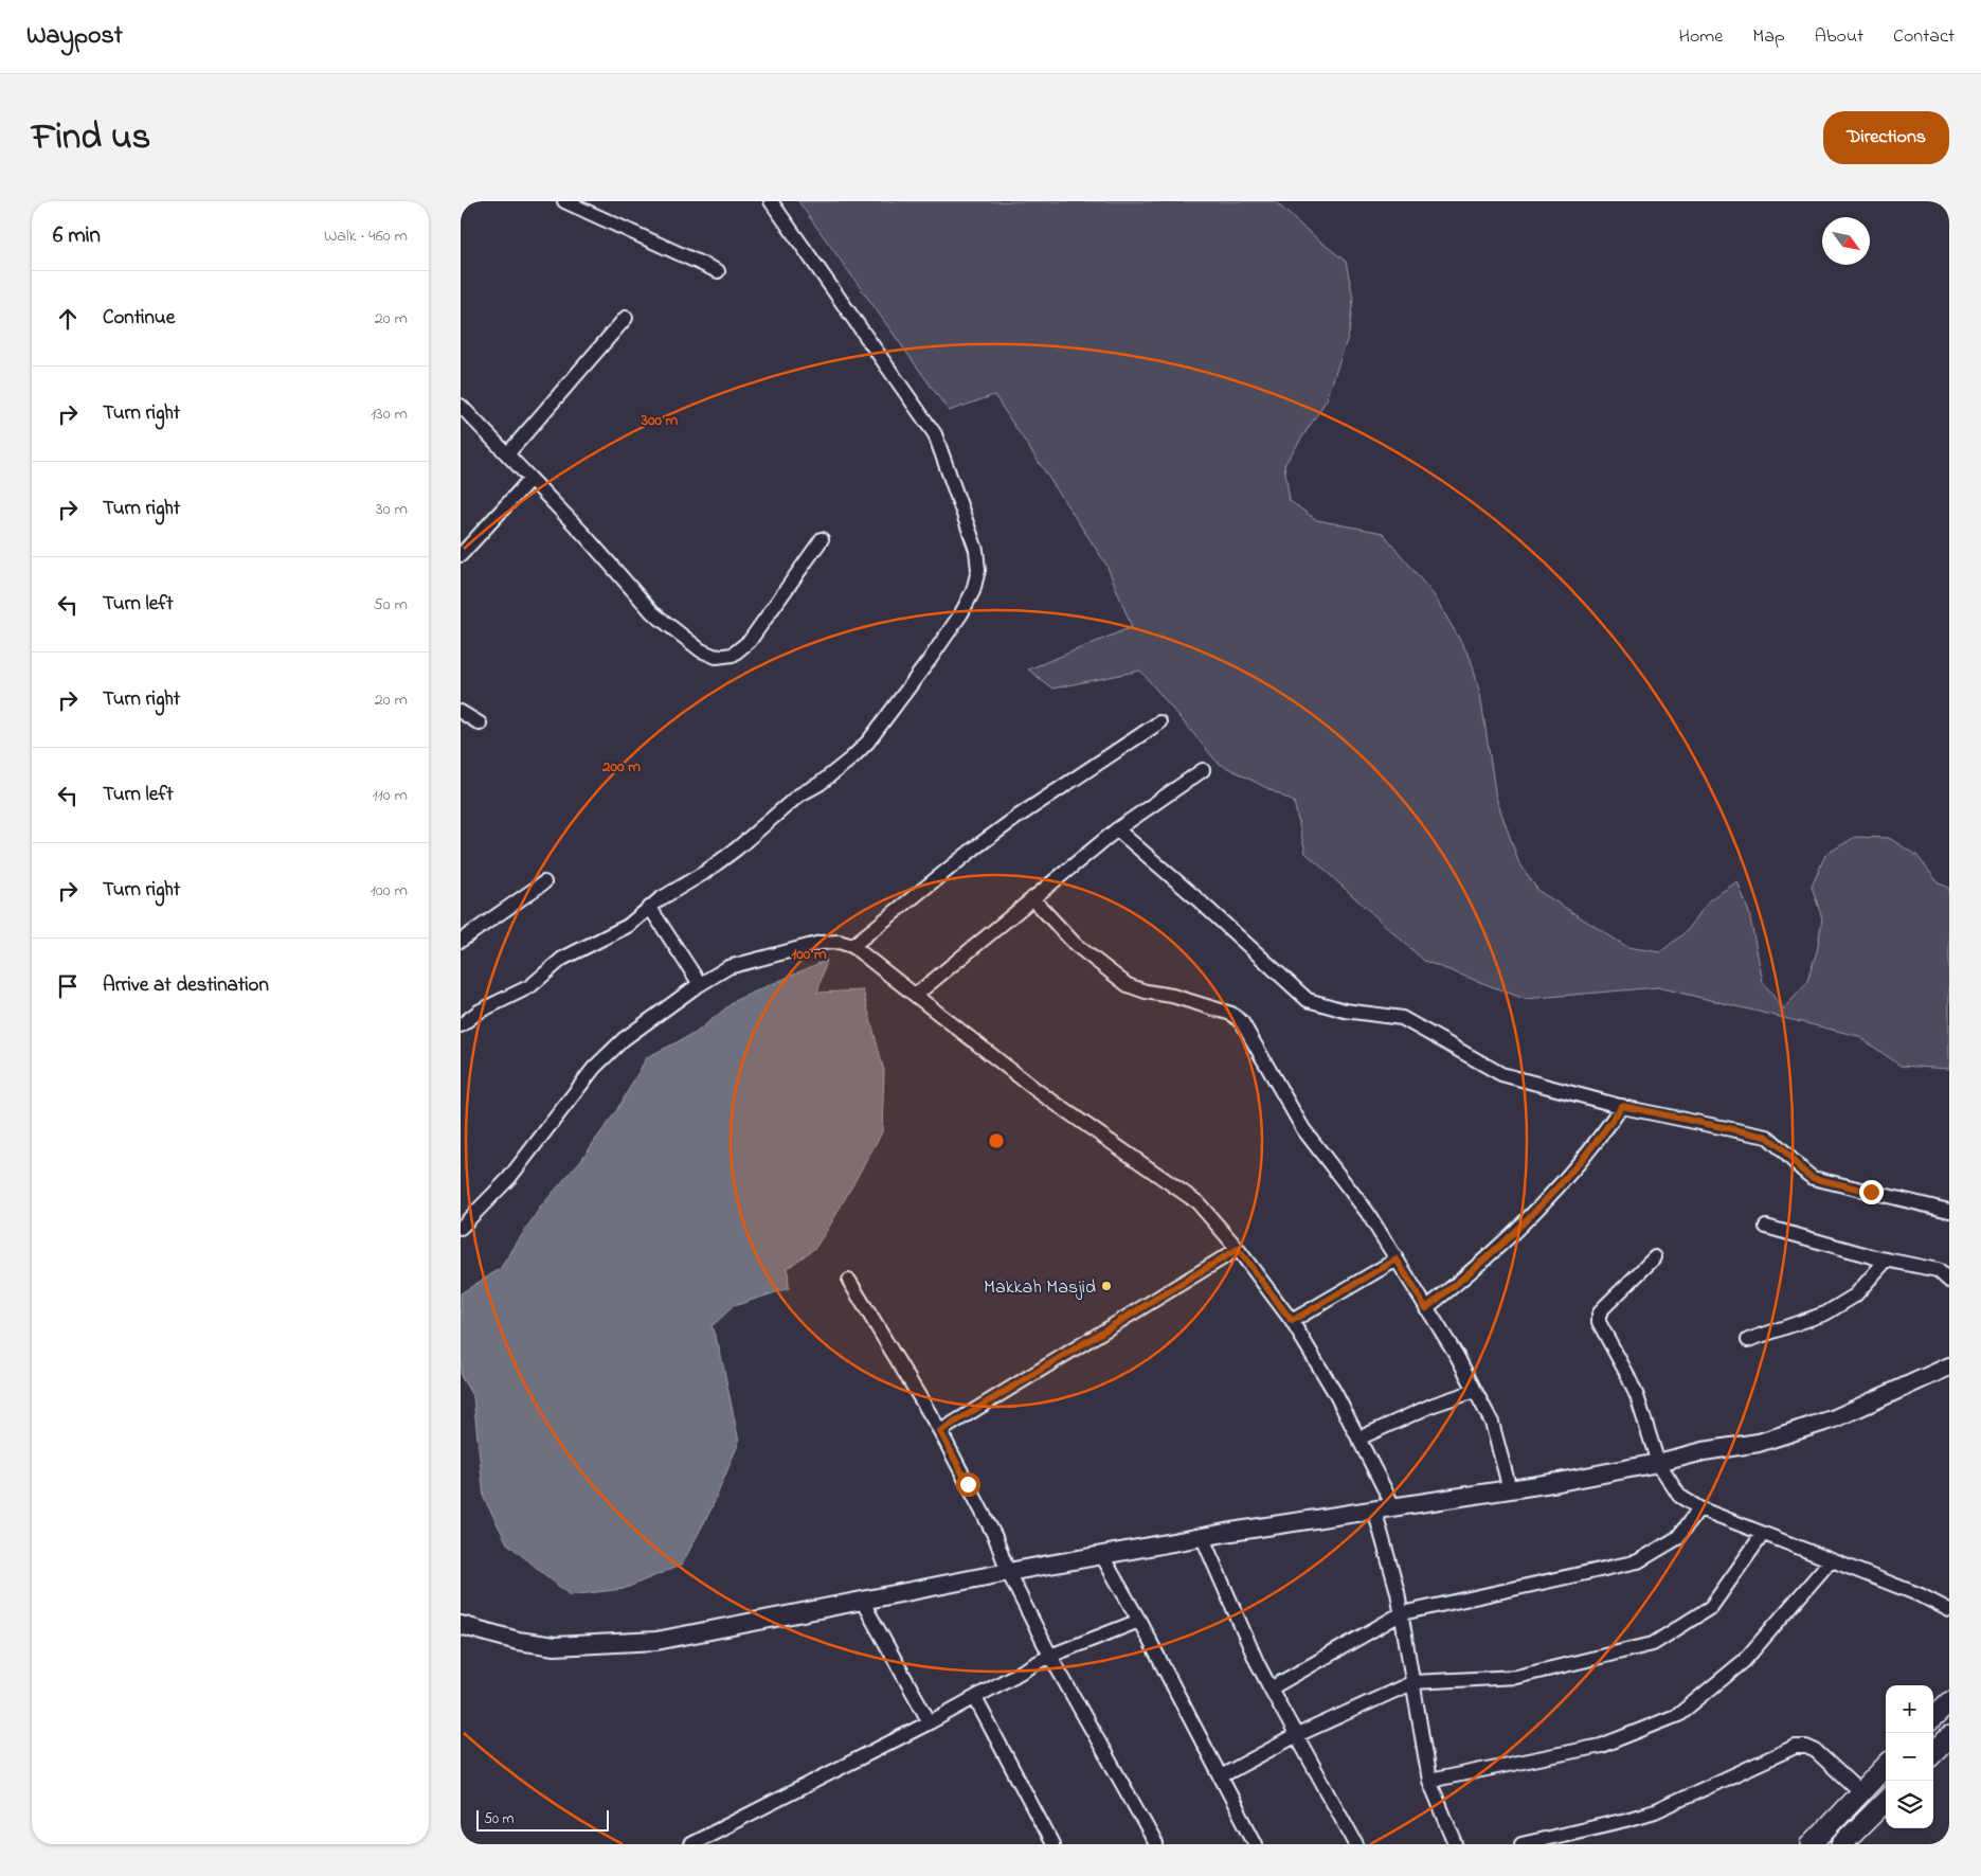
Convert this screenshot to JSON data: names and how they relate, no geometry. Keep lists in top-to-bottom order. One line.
{"places":["Makkah Masjid"],"scale_bar":"50 m","north":"bottom right","page":{"header":"Waypost","nav":["Home","Map","About","Contact"],"title":"Find us","buttons":"Directions","heading":["6 min","Walk · 460 m"],"list":[["Continue","20 m"],["Turn right","130 m"],["Turn right","30 m"],["Turn left","50 m"],["Turn right","20 m"],["Turn left","110 m"],["Turn right","100 m"],"Arrive at destination"],"map_buttons":["+","−"],"scale":"50 m"},"rings":["300 m","200 m","100 m"]}
